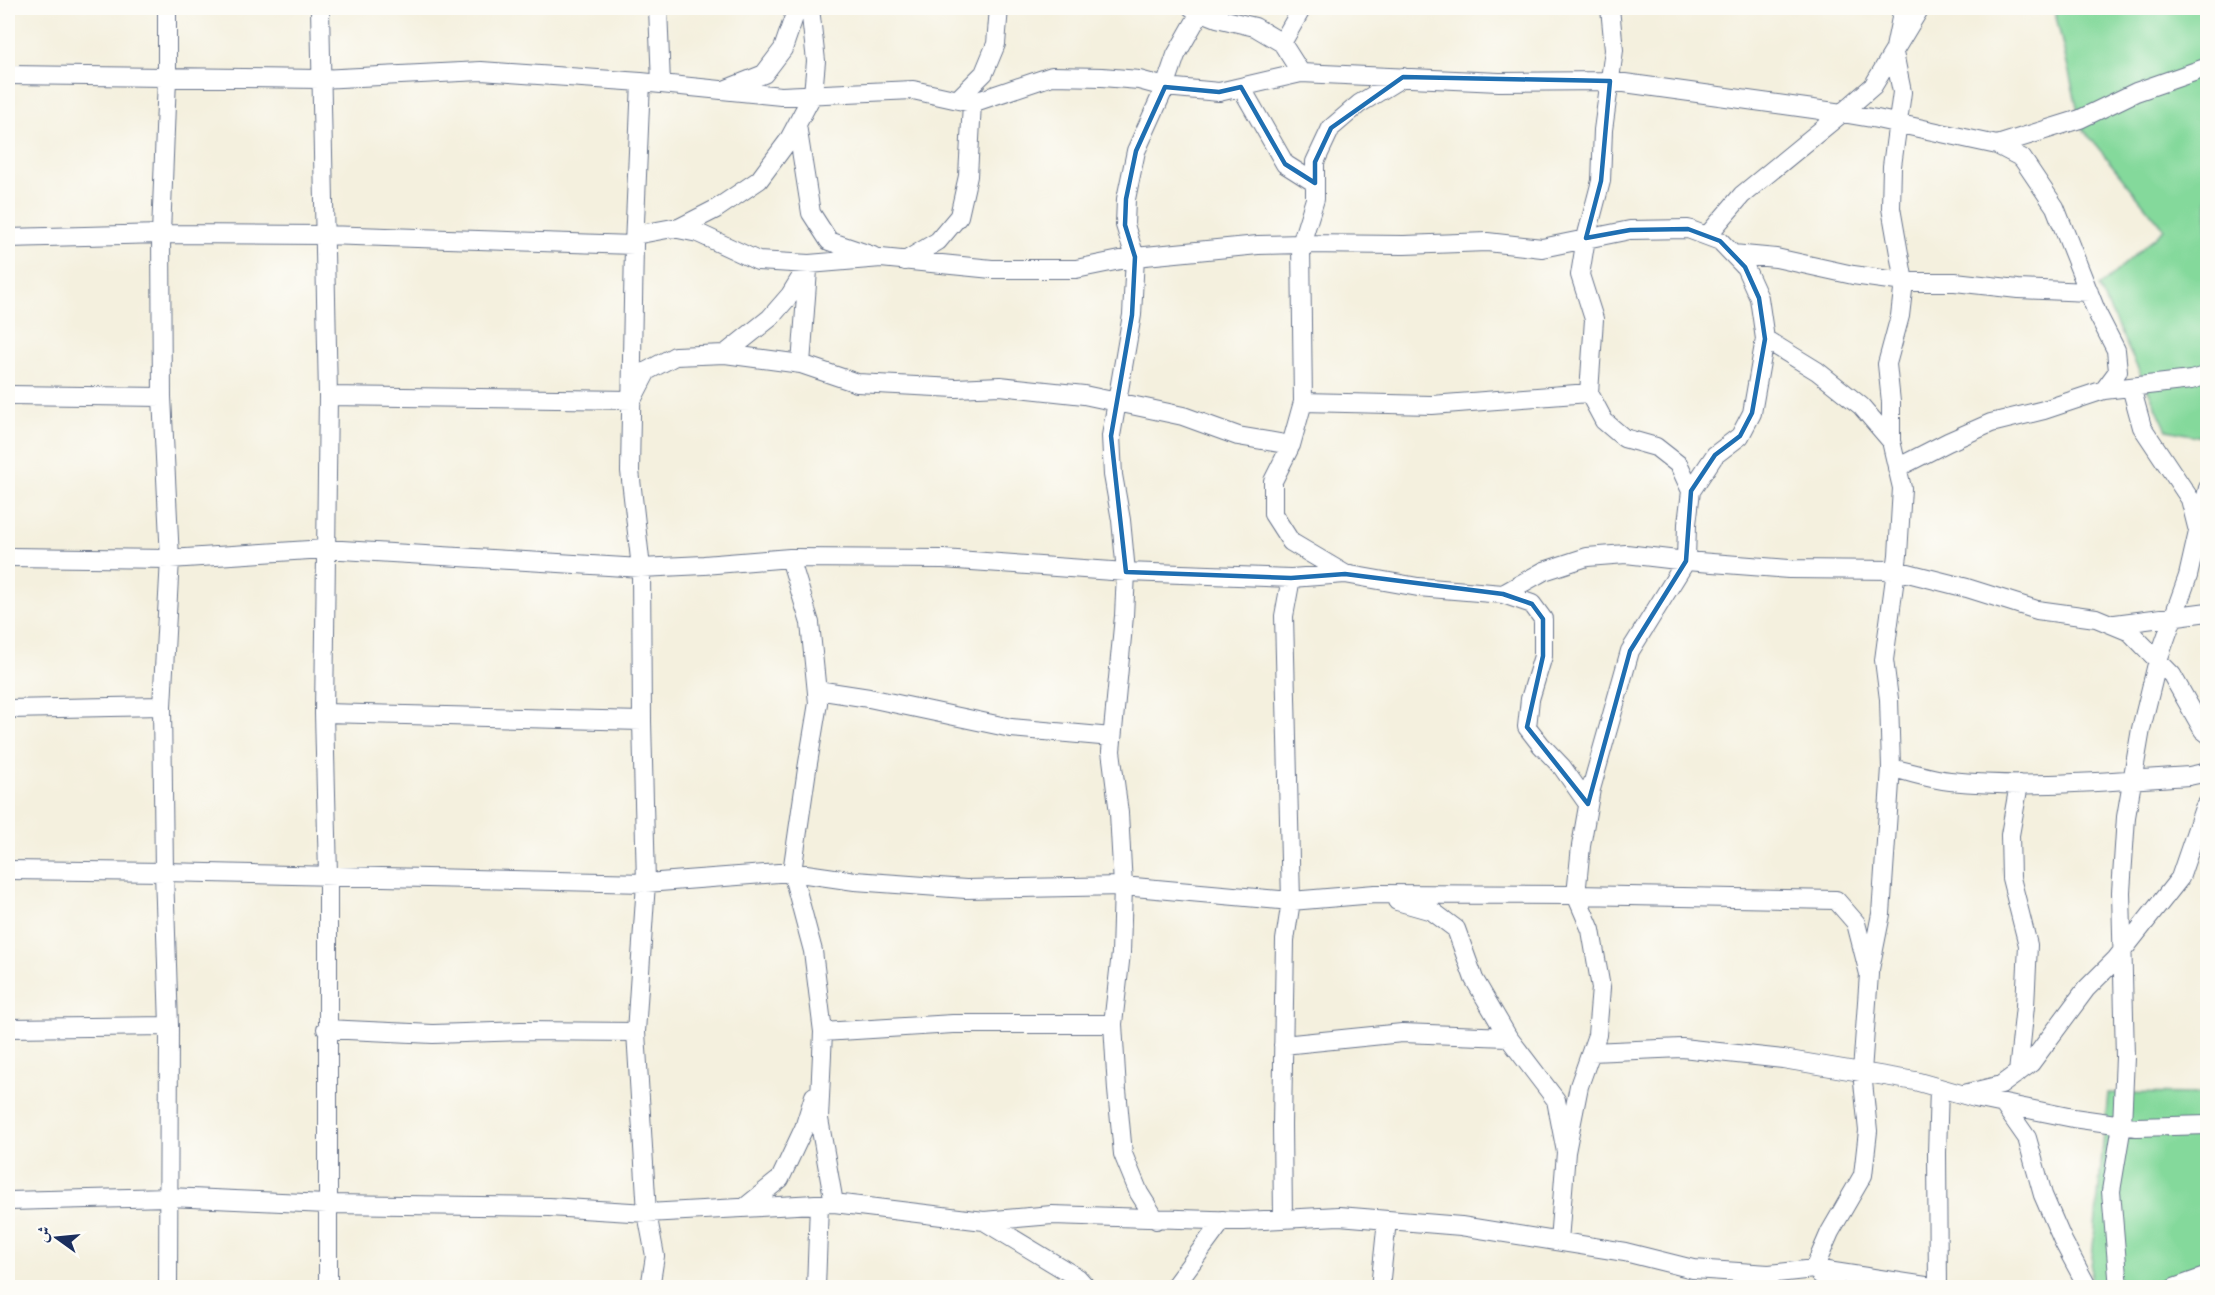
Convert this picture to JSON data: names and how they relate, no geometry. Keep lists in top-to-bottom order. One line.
{"north":"left"}
